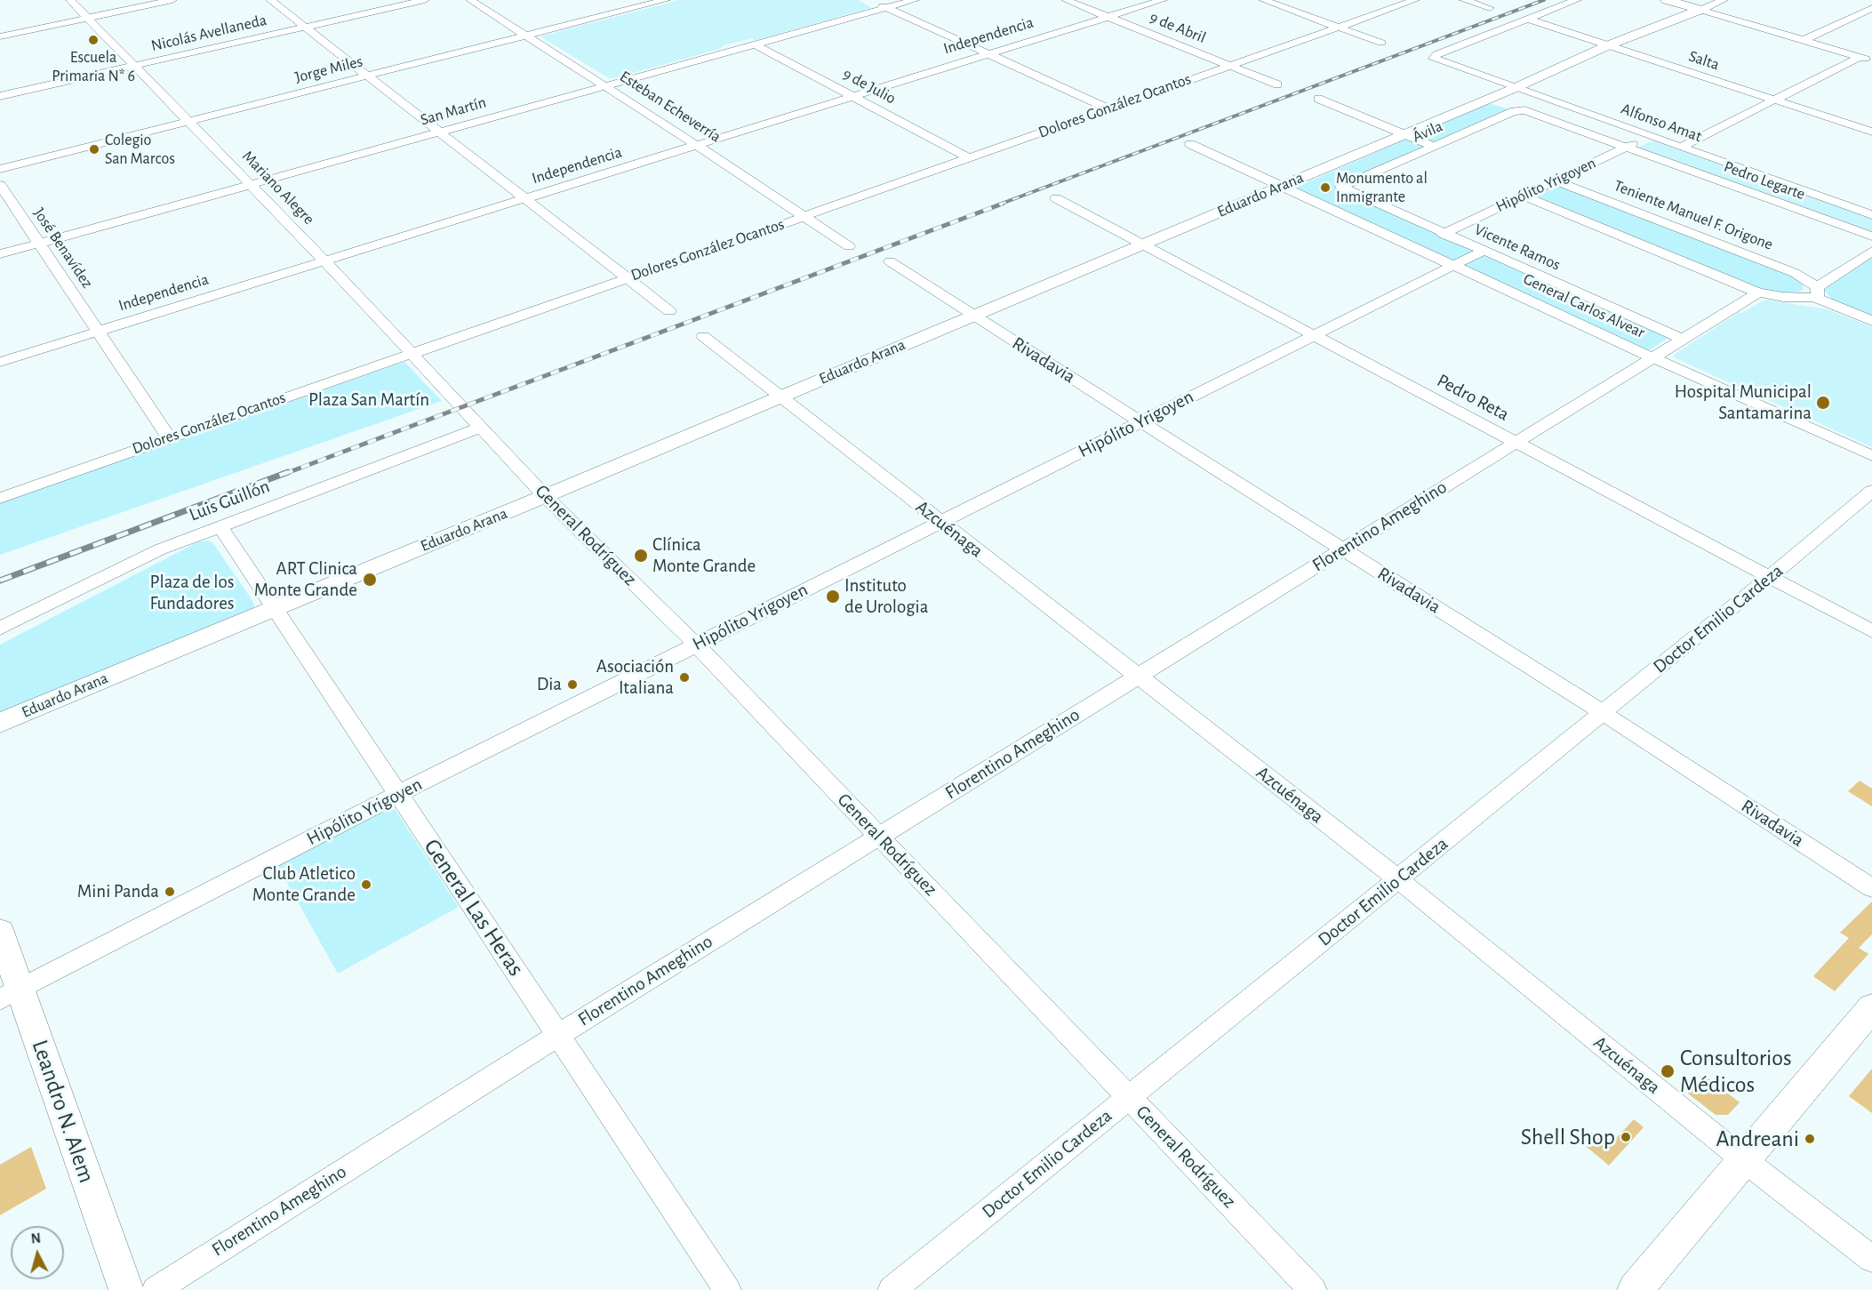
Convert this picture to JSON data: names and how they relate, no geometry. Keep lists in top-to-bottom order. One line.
{"streets":{"main road":["Eduardo Arana","Leandro N. Alem"],"street":["9 de Abril","Nicolás Avellaneda","Independencia","Salta","Jorge Miles","9 de Julio","Dolores González Ocantos","Esteban Echeverría","San Martín","Alfonso Amat","Ávila","Pedro Legarte","Hipólito Yrigoyen","Mariano Alegre","Teniente Manuel F. Origone","Vicente Ramos","José Benavídez","General Carlos Alvear","Rivadavia","Pedro Reta","Luis Guillón","Florentino Ameghino","Azcuénaga","General Rodríguez","Doctor Emilio Cardeza","General Las Heras"]},"crossings":[["9 de Abril","Independencia"],["9 de Abril","Dolores González Ocantos"],["Nicolás Avellaneda","Mariano Alegre"],["Independencia","9 de Julio"],["Independencia","Esteban Echeverría"],["Independencia","Mariano Alegre"],["Independencia","José Benavídez"],["Salta","Alfonso Amat"],["Salta","Eduardo Arana"],["Jorge Miles","Esteban Echeverría"],["Jorge Miles","Mariano Alegre"],["9 de Julio","Dolores González Ocantos"],["9 de Julio","San Martín"],["Dolores González Ocantos","Esteban Echeverría"],["Dolores González Ocantos","Mariano Alegre"],["Dolores González Ocantos","José Benavídez"],["Esteban Echeverría","San Martín"],["San Martín","Mariano Alegre"],["San Martín","José Benavídez"],["Alfonso Amat","Hipólito Yrigoyen"],["Alfonso Amat","Eduardo Arana"],["Ávila","Pedro Legarte"],["Ávila","Vicente Ramos"],["Pedro Legarte","Hipólito Yrigoyen"],["Hipólito Yrigoyen","Teniente Manuel F. Origone"],["Hipólito Yrigoyen","Vicente Ramos"],["Hipólito Yrigoyen","General Carlos Alvear"],["Hipólito Yrigoyen","Rivadavia"],["Hipólito Yrigoyen","Pedro Reta"],["Hipólito Yrigoyen","Azcuénaga"],["Hipólito Yrigoyen","General Rodríguez"],["Hipólito Yrigoyen","General Las Heras"],["Hipólito Yrigoyen","Leandro N. Alem"],["Mariano Alegre","General Rodríguez"],["Eduardo Arana","General Carlos Alvear"],["Eduardo Arana","Rivadavia"],["Eduardo Arana","Pedro Reta"],["Eduardo Arana","Azcuénaga"],["Eduardo Arana","General Rodríguez"],["Eduardo Arana","General Las Heras"],["Vicente Ramos","Florentino Ameghino"],["General Carlos Alvear","Florentino Ameghino"],["Rivadavia","Florentino Ameghino"],["Rivadavia","Doctor Emilio Cardeza"],["Pedro Reta","Florentino Ameghino"],["Pedro Reta","Doctor Emilio Cardeza"],["Luis Guillón","General Rodríguez"],["Luis Guillón","General Las Heras"],["Florentino Ameghino","Azcuénaga"],["Florentino Ameghino","General Rodríguez"],["Florentino Ameghino","General Las Heras"],["Azcuénaga","Doctor Emilio Cardeza"],["General Rodríguez","Doctor Emilio Cardeza"]],"parks":["Plaza San Martín","Plaza de los Fundadores"],"places":["Escuela Primaria N* 6","Colegio San Marcos","Monumento al Inmigrante","Hospital Municipal Santamarina","Clínica Monte Grande","ART Clinica Monte Grande","Instituto de Urologia","Asociación Italiana","Dia","Club Atletico Monte Grande","Mini Panda","Consultorios Médicos","Shell Shop","Andreani"],"north":"top"}
